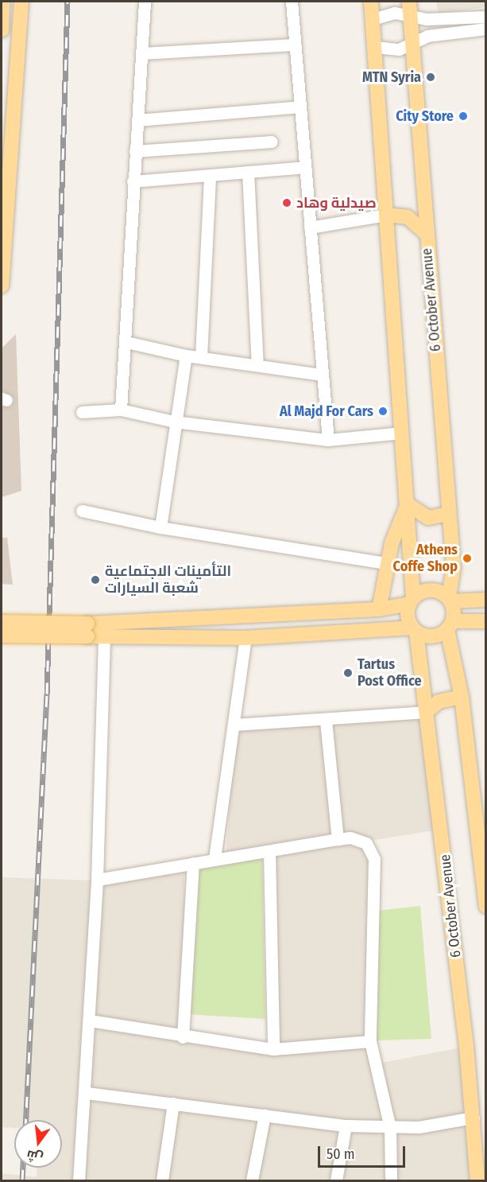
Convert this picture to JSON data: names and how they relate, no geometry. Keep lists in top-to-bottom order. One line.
{"streets":{"main road":["6 October Avenue"]},"places":["MTN Syria","City Store","صيدلية وهاد","Al Majd For Cars","Athens Coffe Shop","التأمينات الاجتماعية شعبة السيارات","Tartus Post Office"],"scale_bar":"50 m","north":"bottom"}
